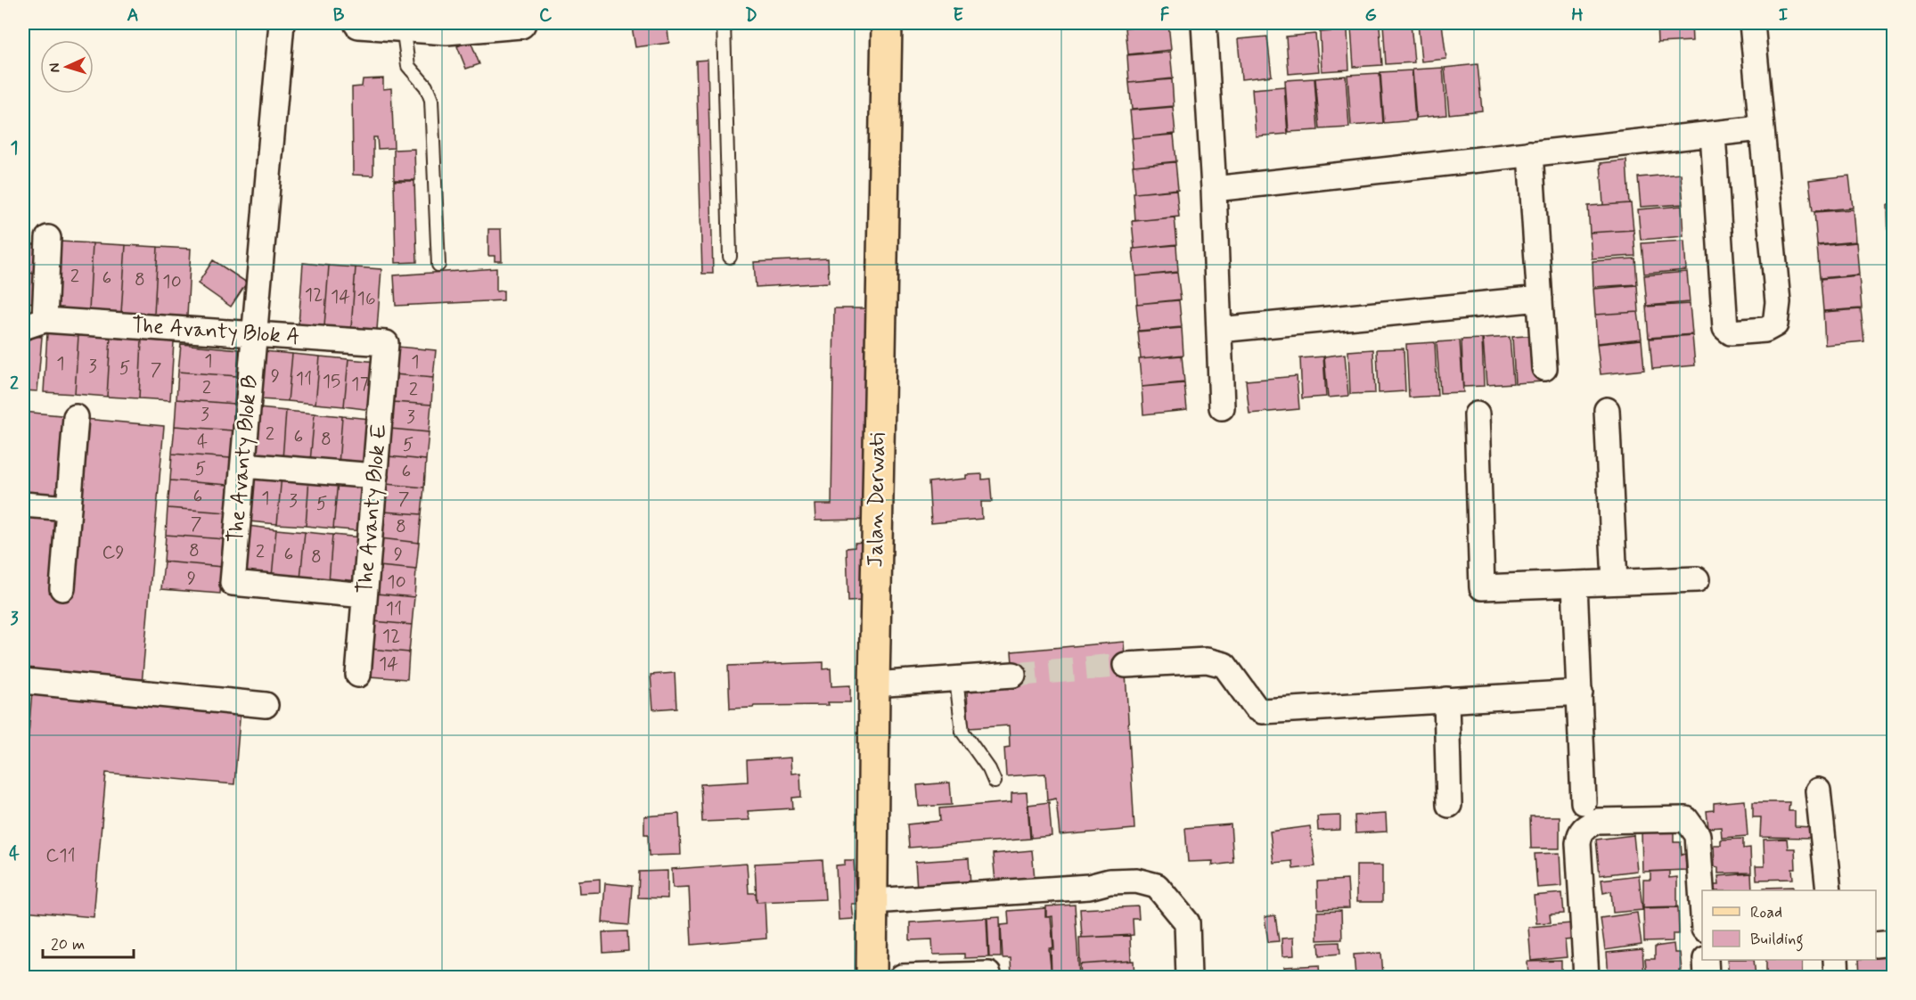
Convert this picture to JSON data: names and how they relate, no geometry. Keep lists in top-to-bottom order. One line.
{"streets":{"main road":["Jalan Derwati"],"street":["The Avanty Blok A","The Avanty Blok B","The Avanty Blok E"]},"crossings":[["The Avanty Blok A","The Avanty Blok B"],["The Avanty Blok A","The Avanty Blok E"],["The Avanty Blok B","The Avanty Blok E"]],"house_numbers":["2","6","8","10","12","14","16","1","1","1","3","5","7","9","11","15","17","2","2","3","3","2","6","8","4","5","5","6","6","1","7","3","5","7","8","8","2","C9","6","9","8","9","10","11","12","14","C11"],"legend":["Road","Building"],"scale_bar":"20 m","north":"left","grid":{"columns":["A","B","C","D","E","F","G","H","I"],"rows":["1","2","3","4"]}}
